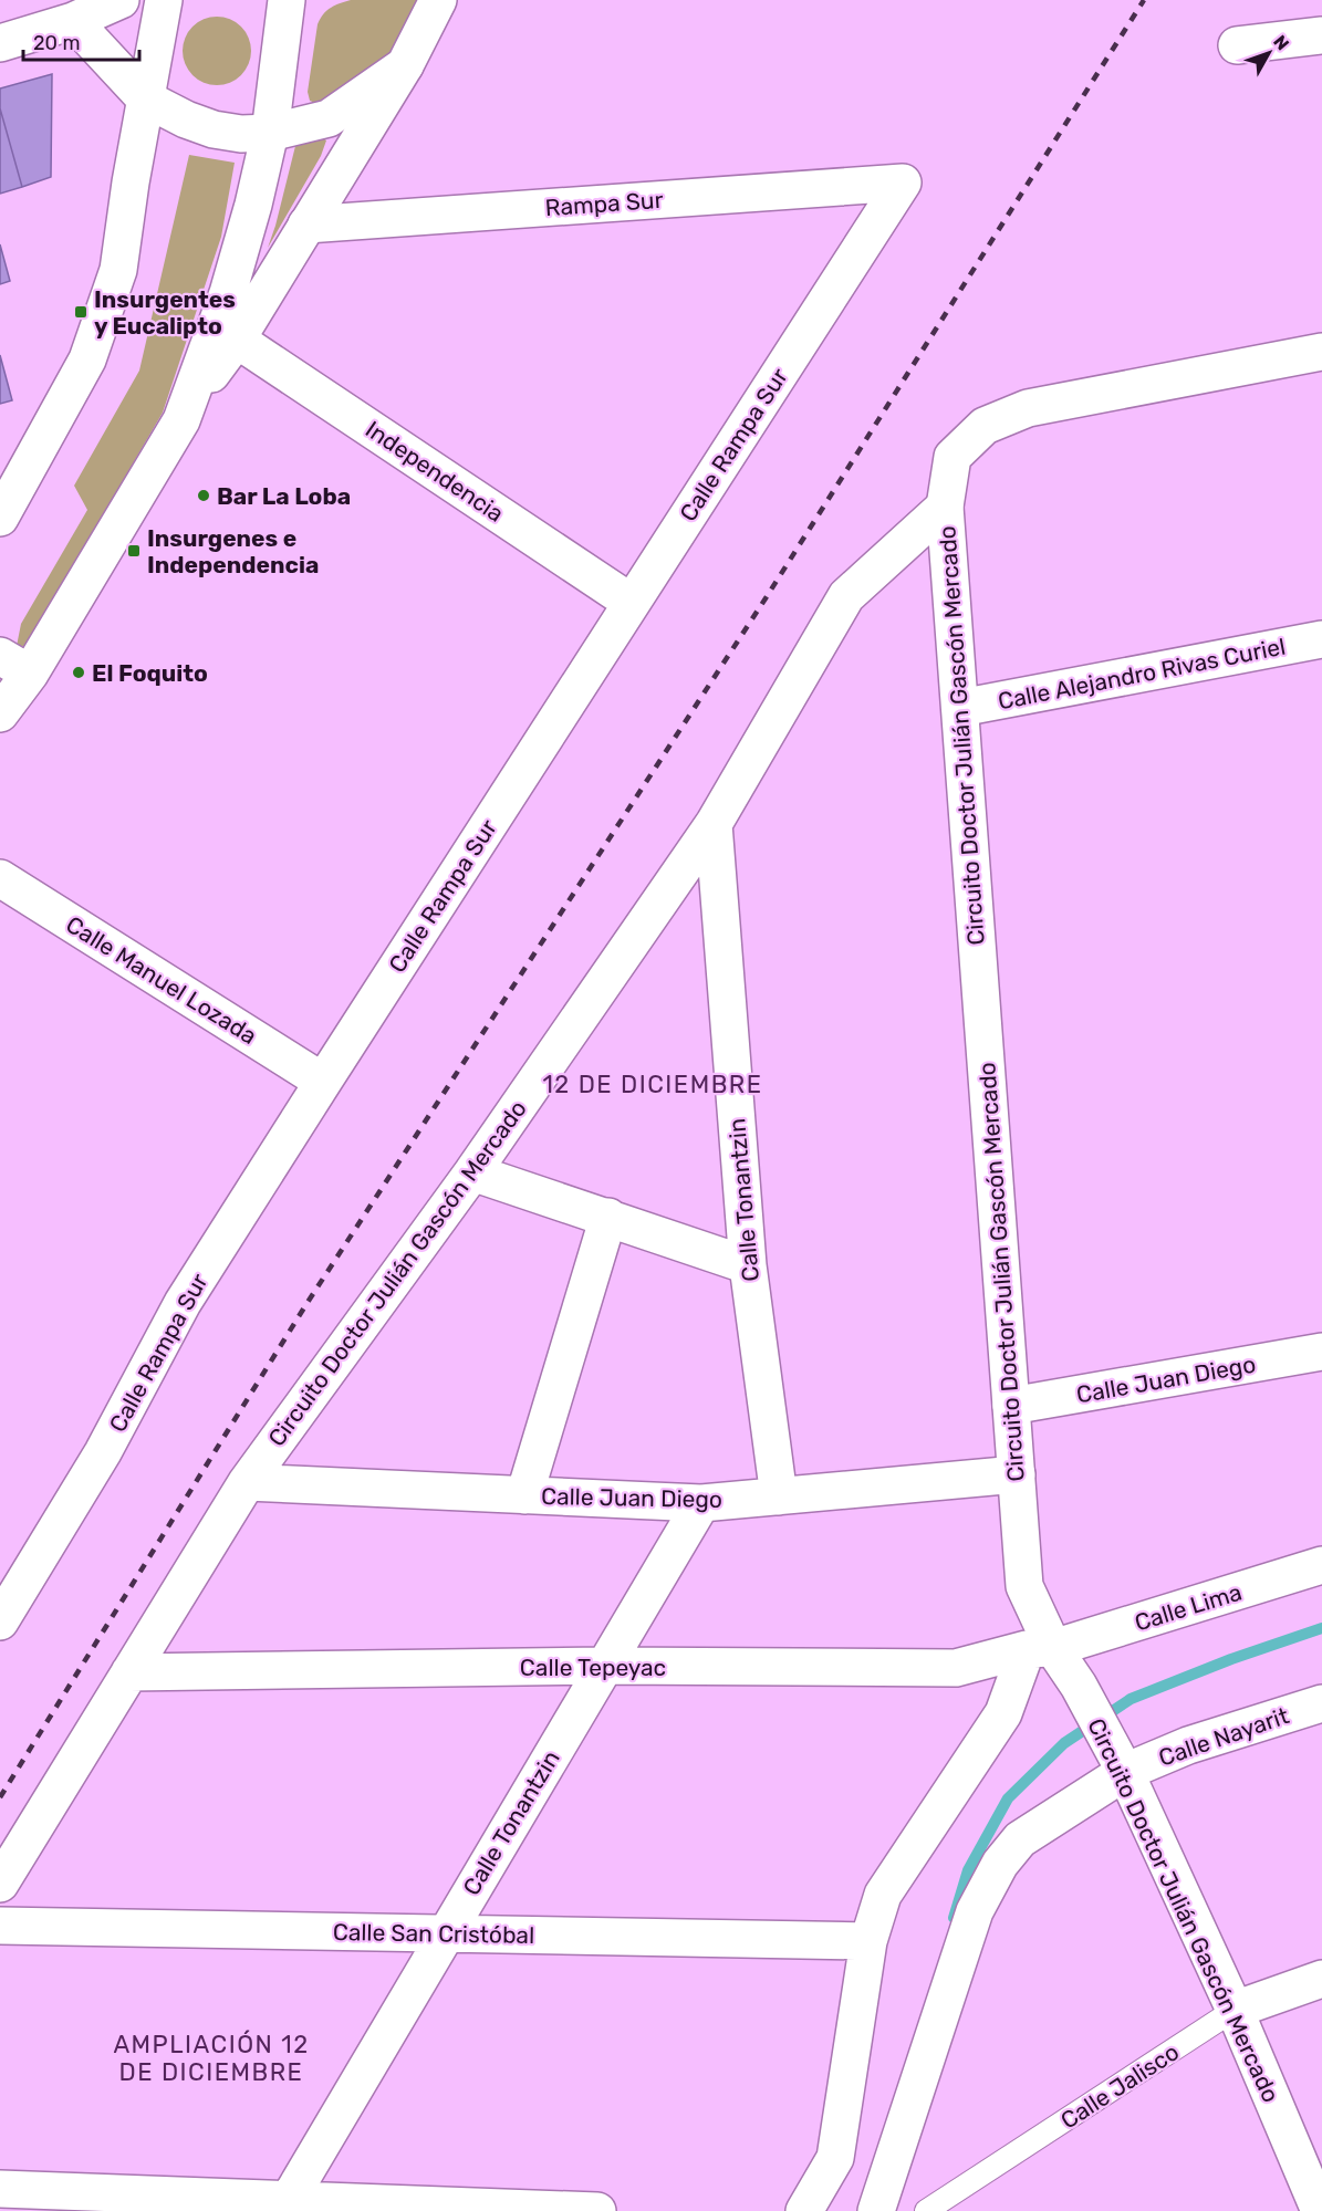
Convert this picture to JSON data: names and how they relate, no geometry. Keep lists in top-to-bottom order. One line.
{"streets":{"main road":["Rampa Sur","Calle Rampa Sur","Independencia","Calle Alejandro Rivas Curiel","Circuito Doctor Julián Gascón Mercado","Calle Manuel Lozada","Calle Tonantzin","Calle Juan Diego","Calle Lima","Calle Tepeyac","Calle Nayarit","Calle San Cristóbal","Calle Jalisco"]},"crossings":[["Rampa Sur","Calle Rampa Sur"],["Calle Rampa Sur","Independencia"],["Calle Rampa Sur","Calle Manuel Lozada"],["Calle Alejandro Rivas Curiel","Circuito Doctor Julián Gascón Mercado"],["Circuito Doctor Julián Gascón Mercado","Calle Tonantzin"],["Circuito Doctor Julián Gascón Mercado","Calle Juan Diego"],["Circuito Doctor Julián Gascón Mercado","Calle Lima"],["Circuito Doctor Julián Gascón Mercado","Calle Tepeyac"],["Circuito Doctor Julián Gascón Mercado","Calle Nayarit"],["Circuito Doctor Julián Gascón Mercado","Calle Jalisco"],["Calle Tonantzin","Calle Juan Diego"],["Calle Tonantzin","Calle Tepeyac"],["Calle Tonantzin","Calle San Cristóbal"],["Calle Lima","Calle Tepeyac"]],"districts":["12 DE DICIEMBRE","AMPLIACIÓN 12 DE DICIEMBRE"],"places":{"transit":["Insurgentes y Eucalipto","Insurgenes e Independencia"],"other":["Bar La Loba","El Foquito"]},"scale_bar":"20 m","north":"top right"}
